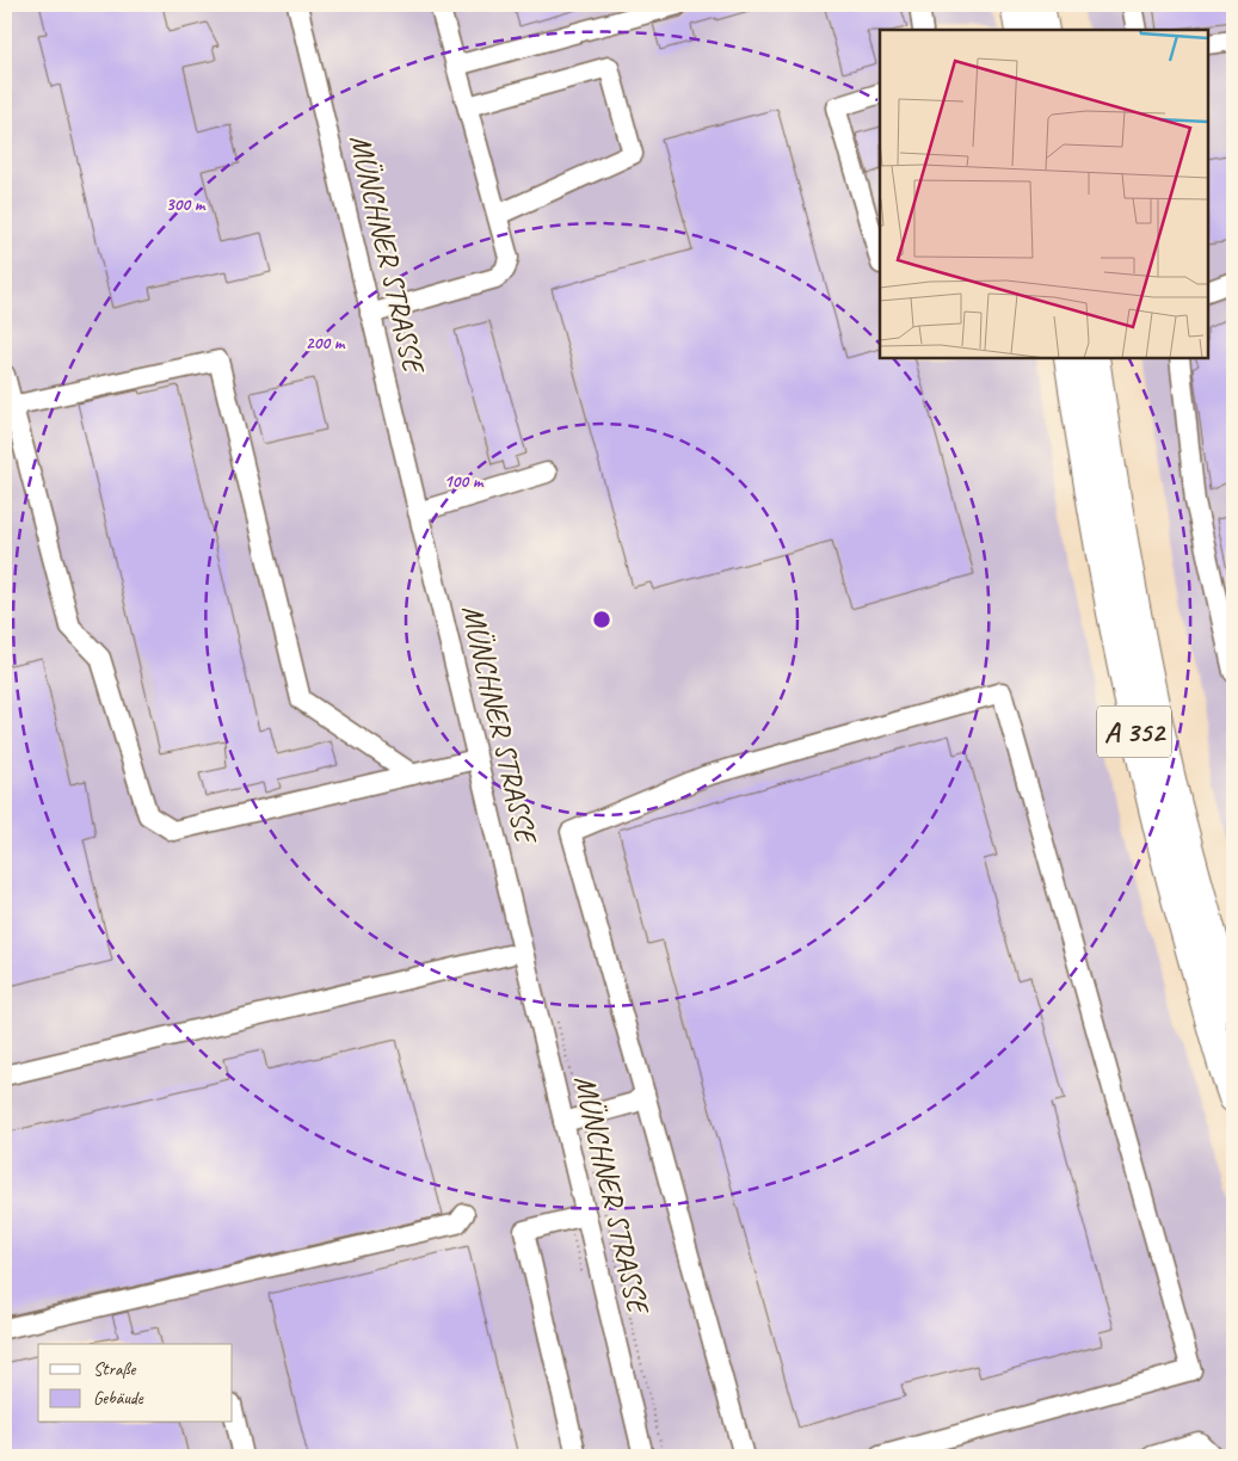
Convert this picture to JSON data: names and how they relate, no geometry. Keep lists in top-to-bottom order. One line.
{"streets":{"highway":["A 352"],"street":["MÜNCHNER STRASSE"]},"legend":["Straße","Gebäude"],"rings":["300 m","200 m","100 m"]}
